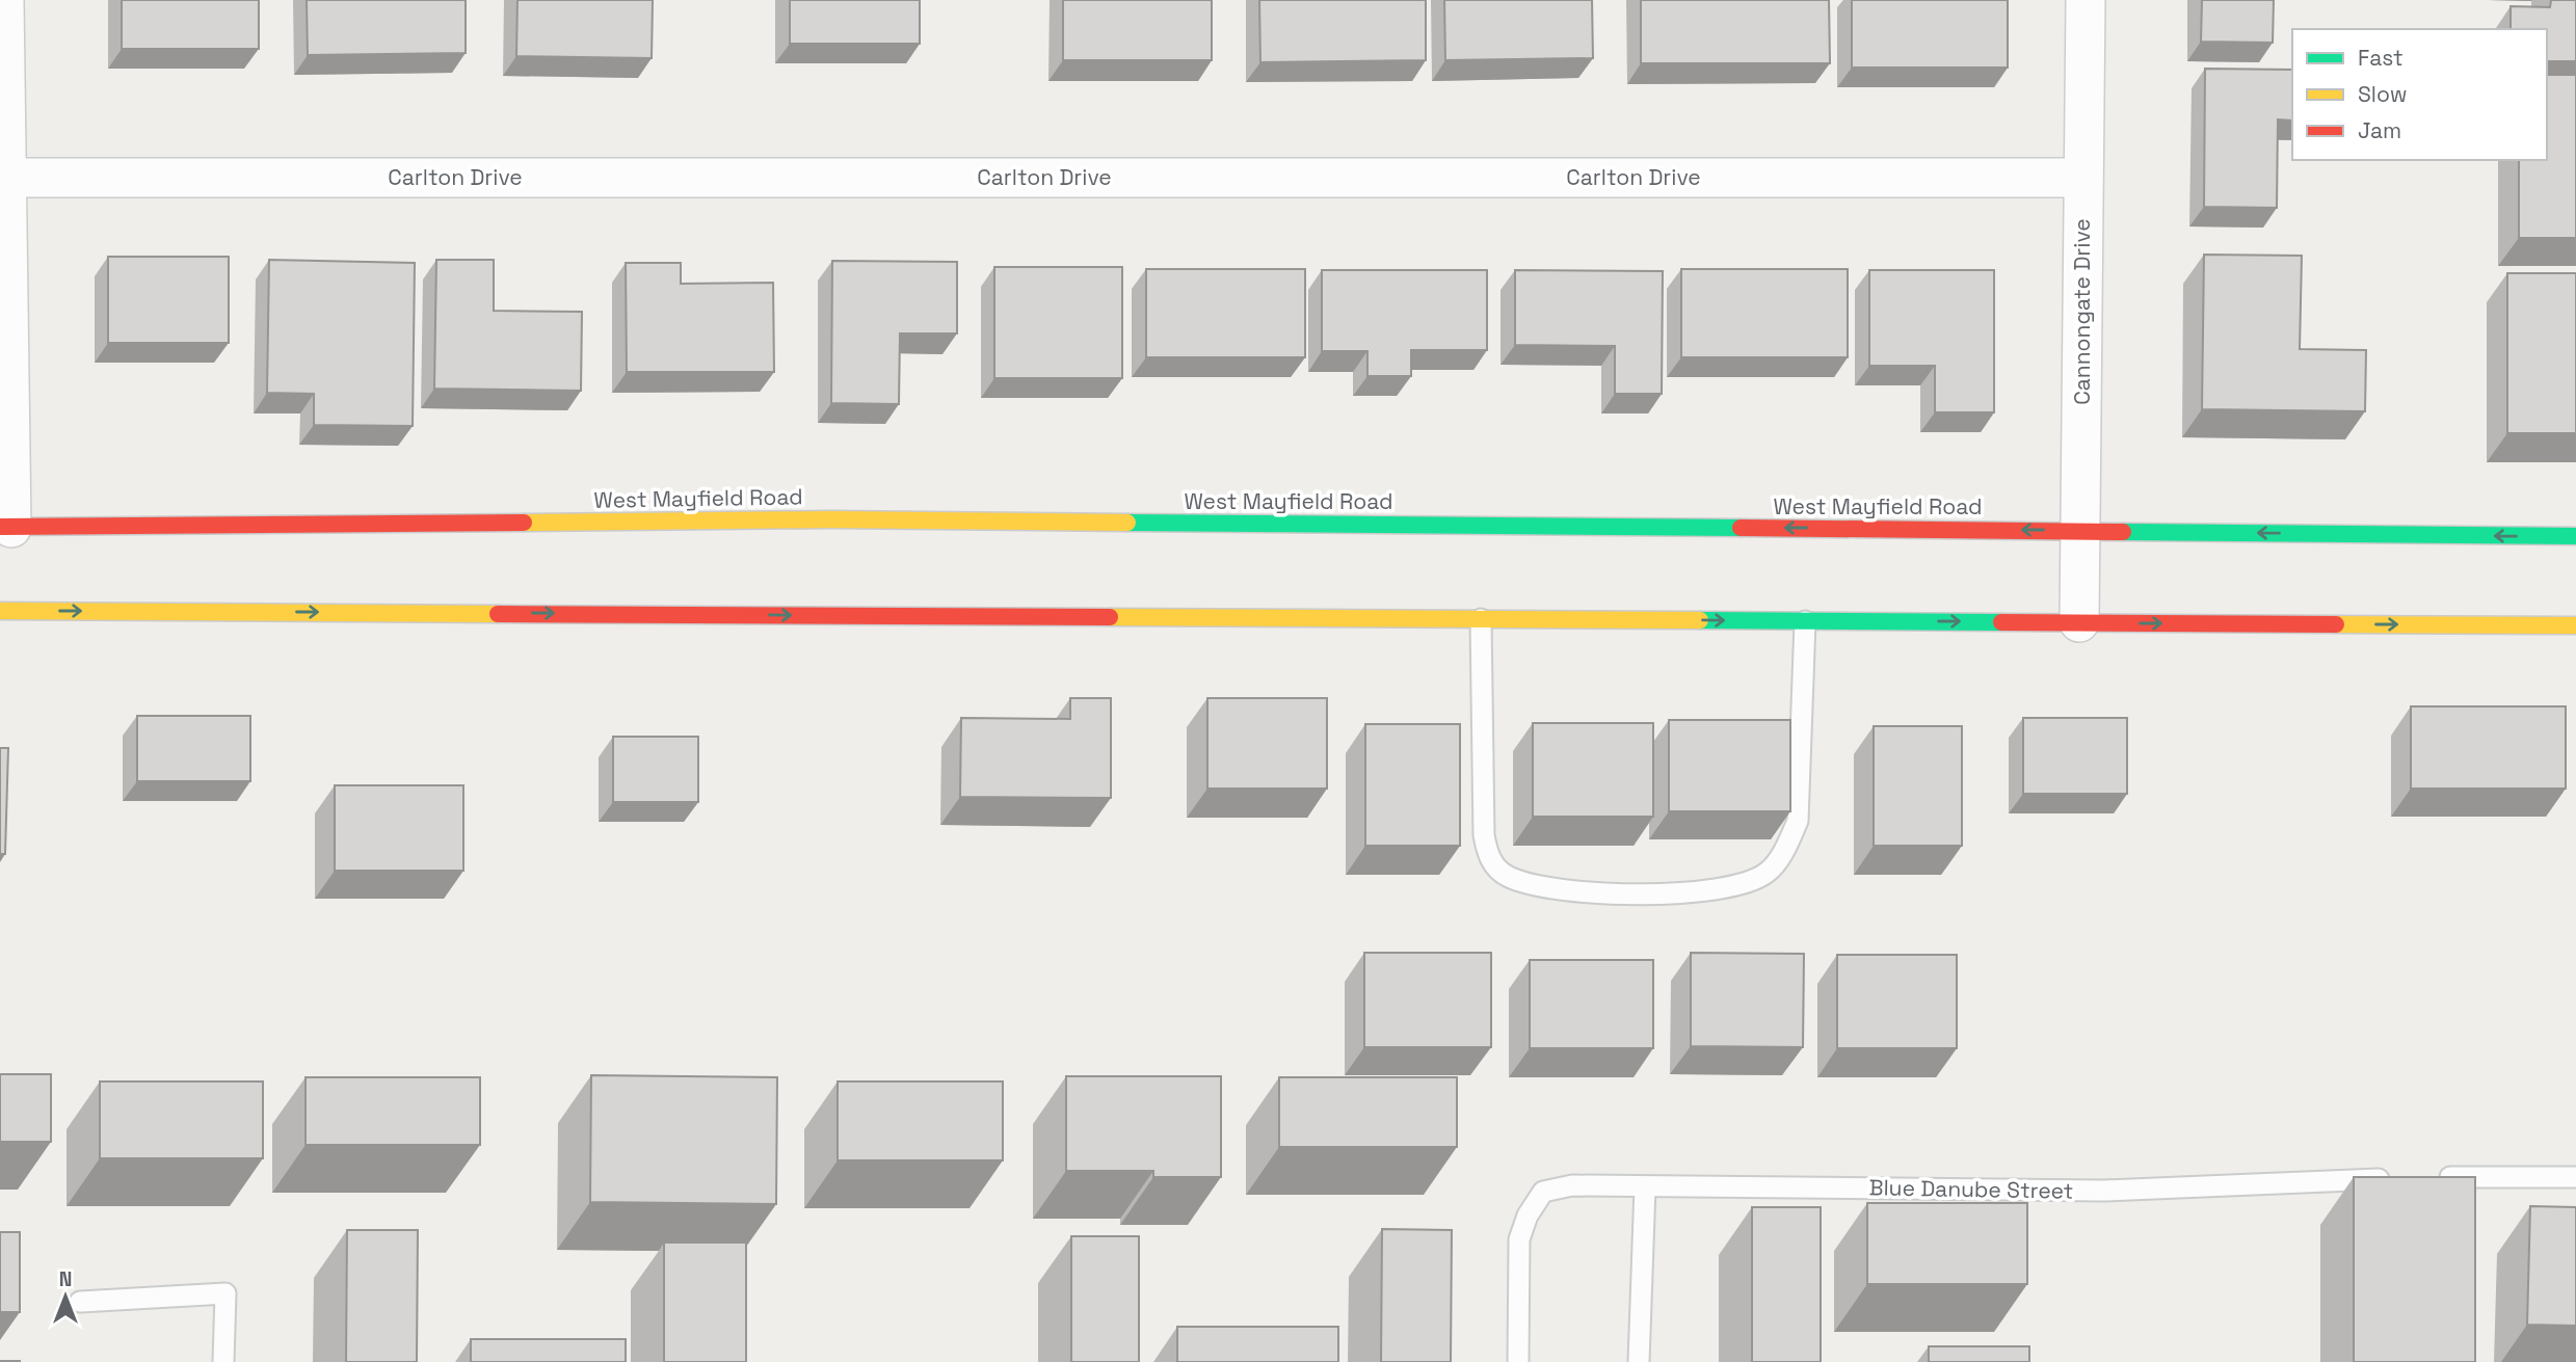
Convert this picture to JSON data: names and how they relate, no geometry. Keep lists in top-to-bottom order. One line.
{"streets":{"main road":["West Mayfield Road"],"street":["Carlton Drive","Cannongate Drive"],"lane":["Blue Danube Street"]},"crossings":[["Carlton Drive","Cannongate Drive"],["Cannongate Drive","West Mayfield Road"]],"legend":["Fast","Slow","Jam"],"north":"top"}
